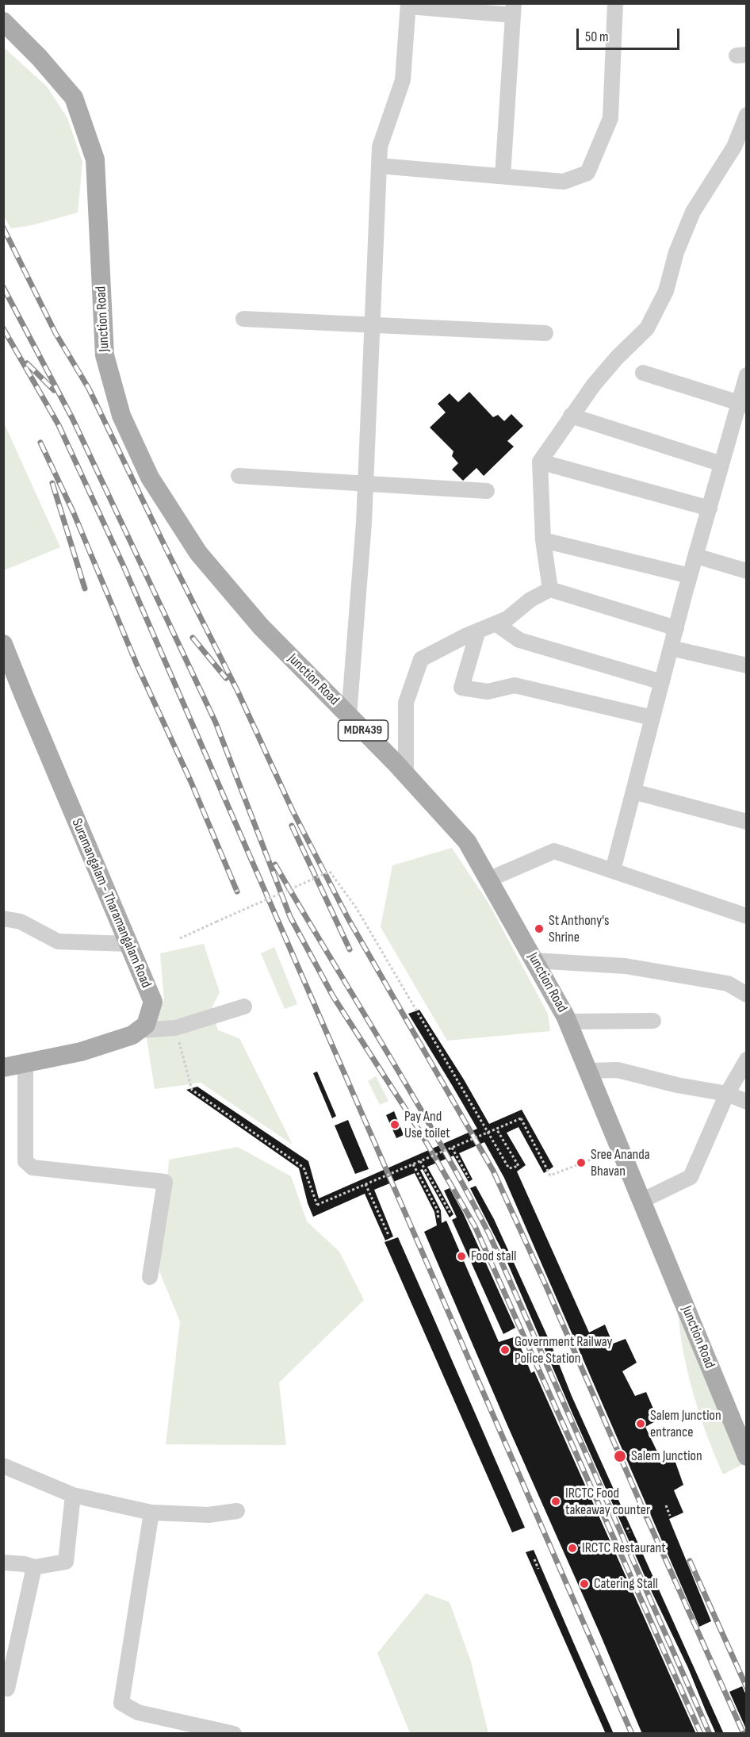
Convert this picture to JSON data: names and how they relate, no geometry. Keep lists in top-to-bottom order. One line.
{"streets":{"main road":["Junction Road","MDR439","Suramangalam - Tharamangalam Road"]},"places":["St Anthony's Shrine","Pay And Use toilet","Sree Ananda Bhavan","Food stall","Government Railway Police Station","Salem Junction entrance","Salem Junction","IRCTC Food takeaway counter","IRCTC Restaurant","Catering Stall"],"scale_bar":"50 m"}
